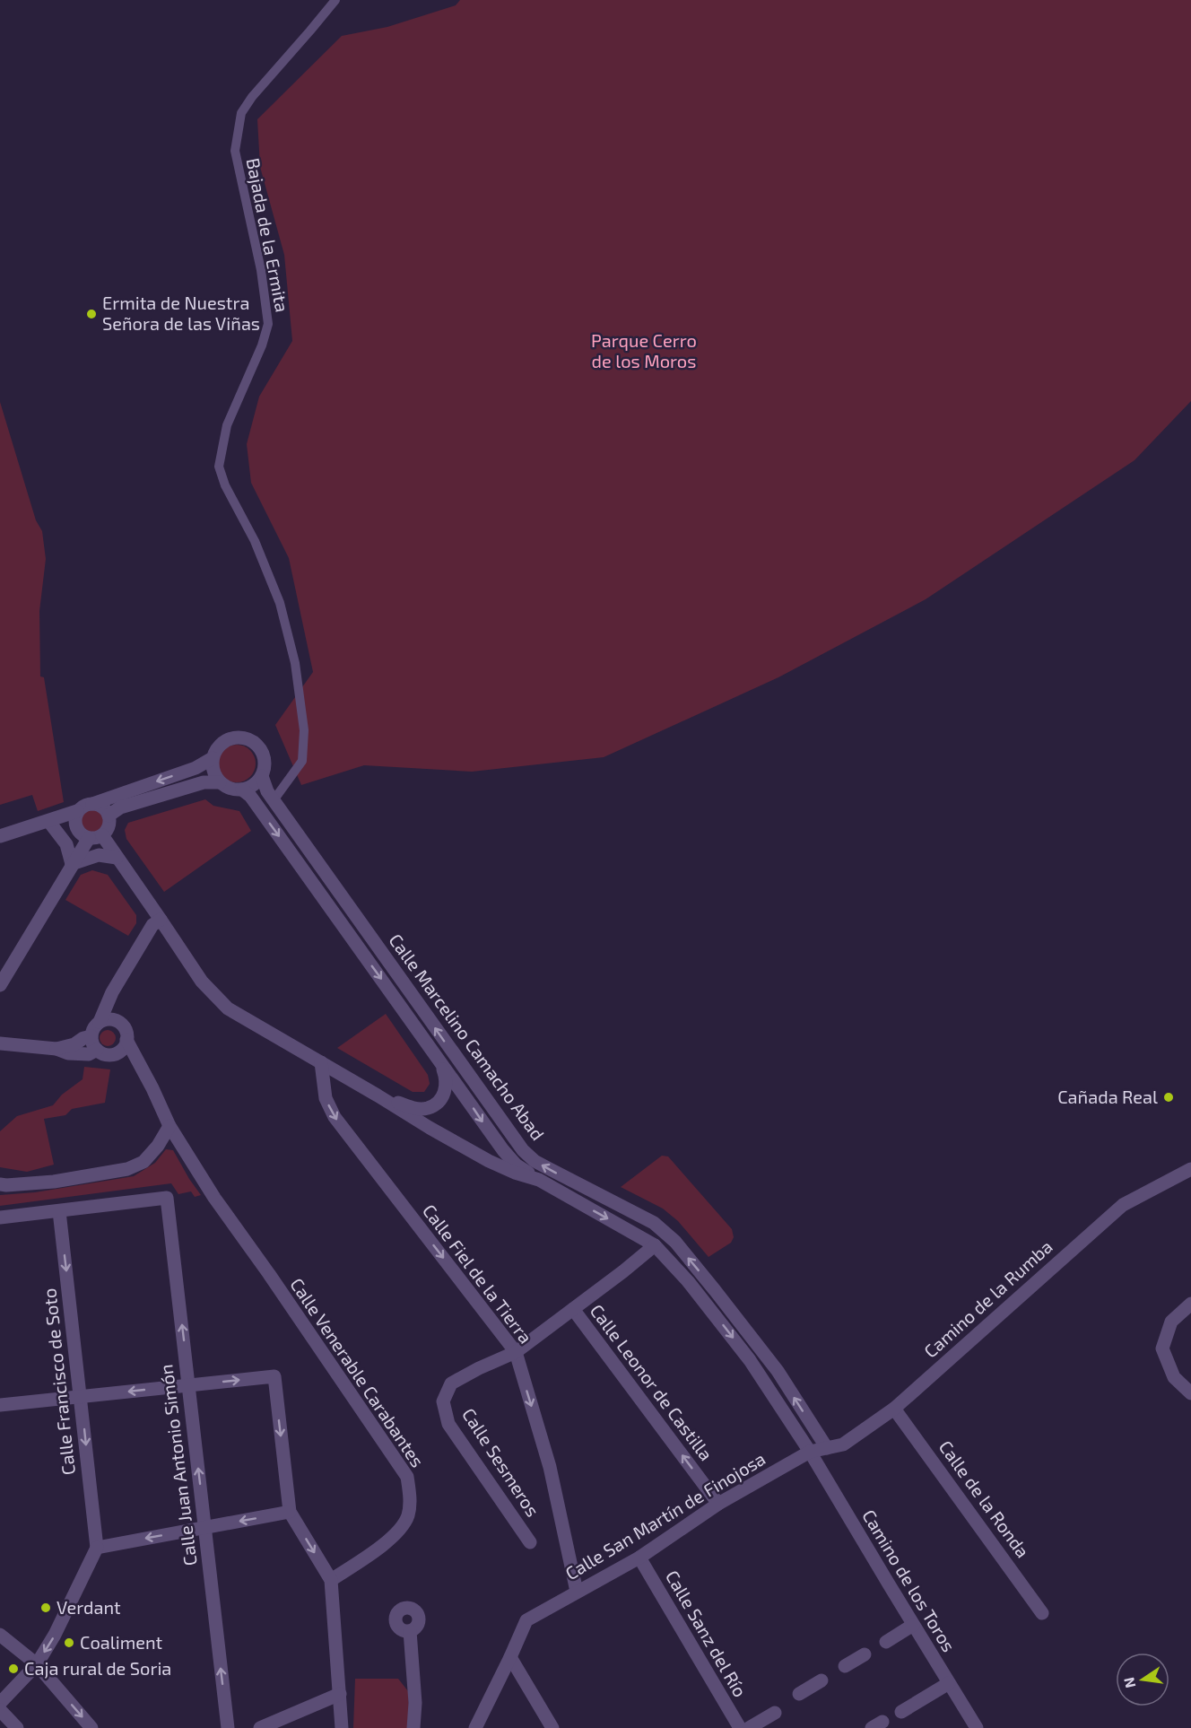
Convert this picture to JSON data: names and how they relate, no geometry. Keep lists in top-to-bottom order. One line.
{"streets":{"street":["Bajada de la Ermita","Calle Marcelino Camacho Abad","Calle Fiel de la Tierra","Camino de la Rumba","Calle Venerable Carabantes","Calle Francisco de Soto","Calle Leonor de Castilla","Calle Sesmeros","Calle Juan Antonio Simón","Calle de la Ronda","Calle San Martín de Finojosa","Camino de los Toros","Calle Sanz del Río"]},"crossings":[["Bajada de la Ermita","Calle Marcelino Camacho Abad"],["Calle Marcelino Camacho Abad","Camino de la Rumba"],["Calle Marcelino Camacho Abad","Camino de los Toros"],["Calle Fiel de la Tierra","Calle Sesmeros"],["Calle Fiel de la Tierra","Calle San Martín de Finojosa"],["Camino de la Rumba","Calle de la Ronda"],["Camino de la Rumba","Calle San Martín de Finojosa"],["Camino de la Rumba","Camino de los Toros"],["Calle Francisco de Soto","Calle Juan Antonio Simón"],["Calle Leonor de Castilla","Calle San Martín de Finojosa"],["Calle San Martín de Finojosa","Camino de los Toros"],["Calle San Martín de Finojosa","Calle Sanz del Río"]],"one_way":["Calle Fiel de la Tierra","Calle Francisco de Soto","Calle Leonor de Castilla","Camino de los Toros"],"parks":["Parque Cerro de los Moros"],"places":["Ermita de Nuestra Señora de las Viñas","Cañada Real","Verdant","Coaliment","Caja rural de Soria"],"north":"left"}
